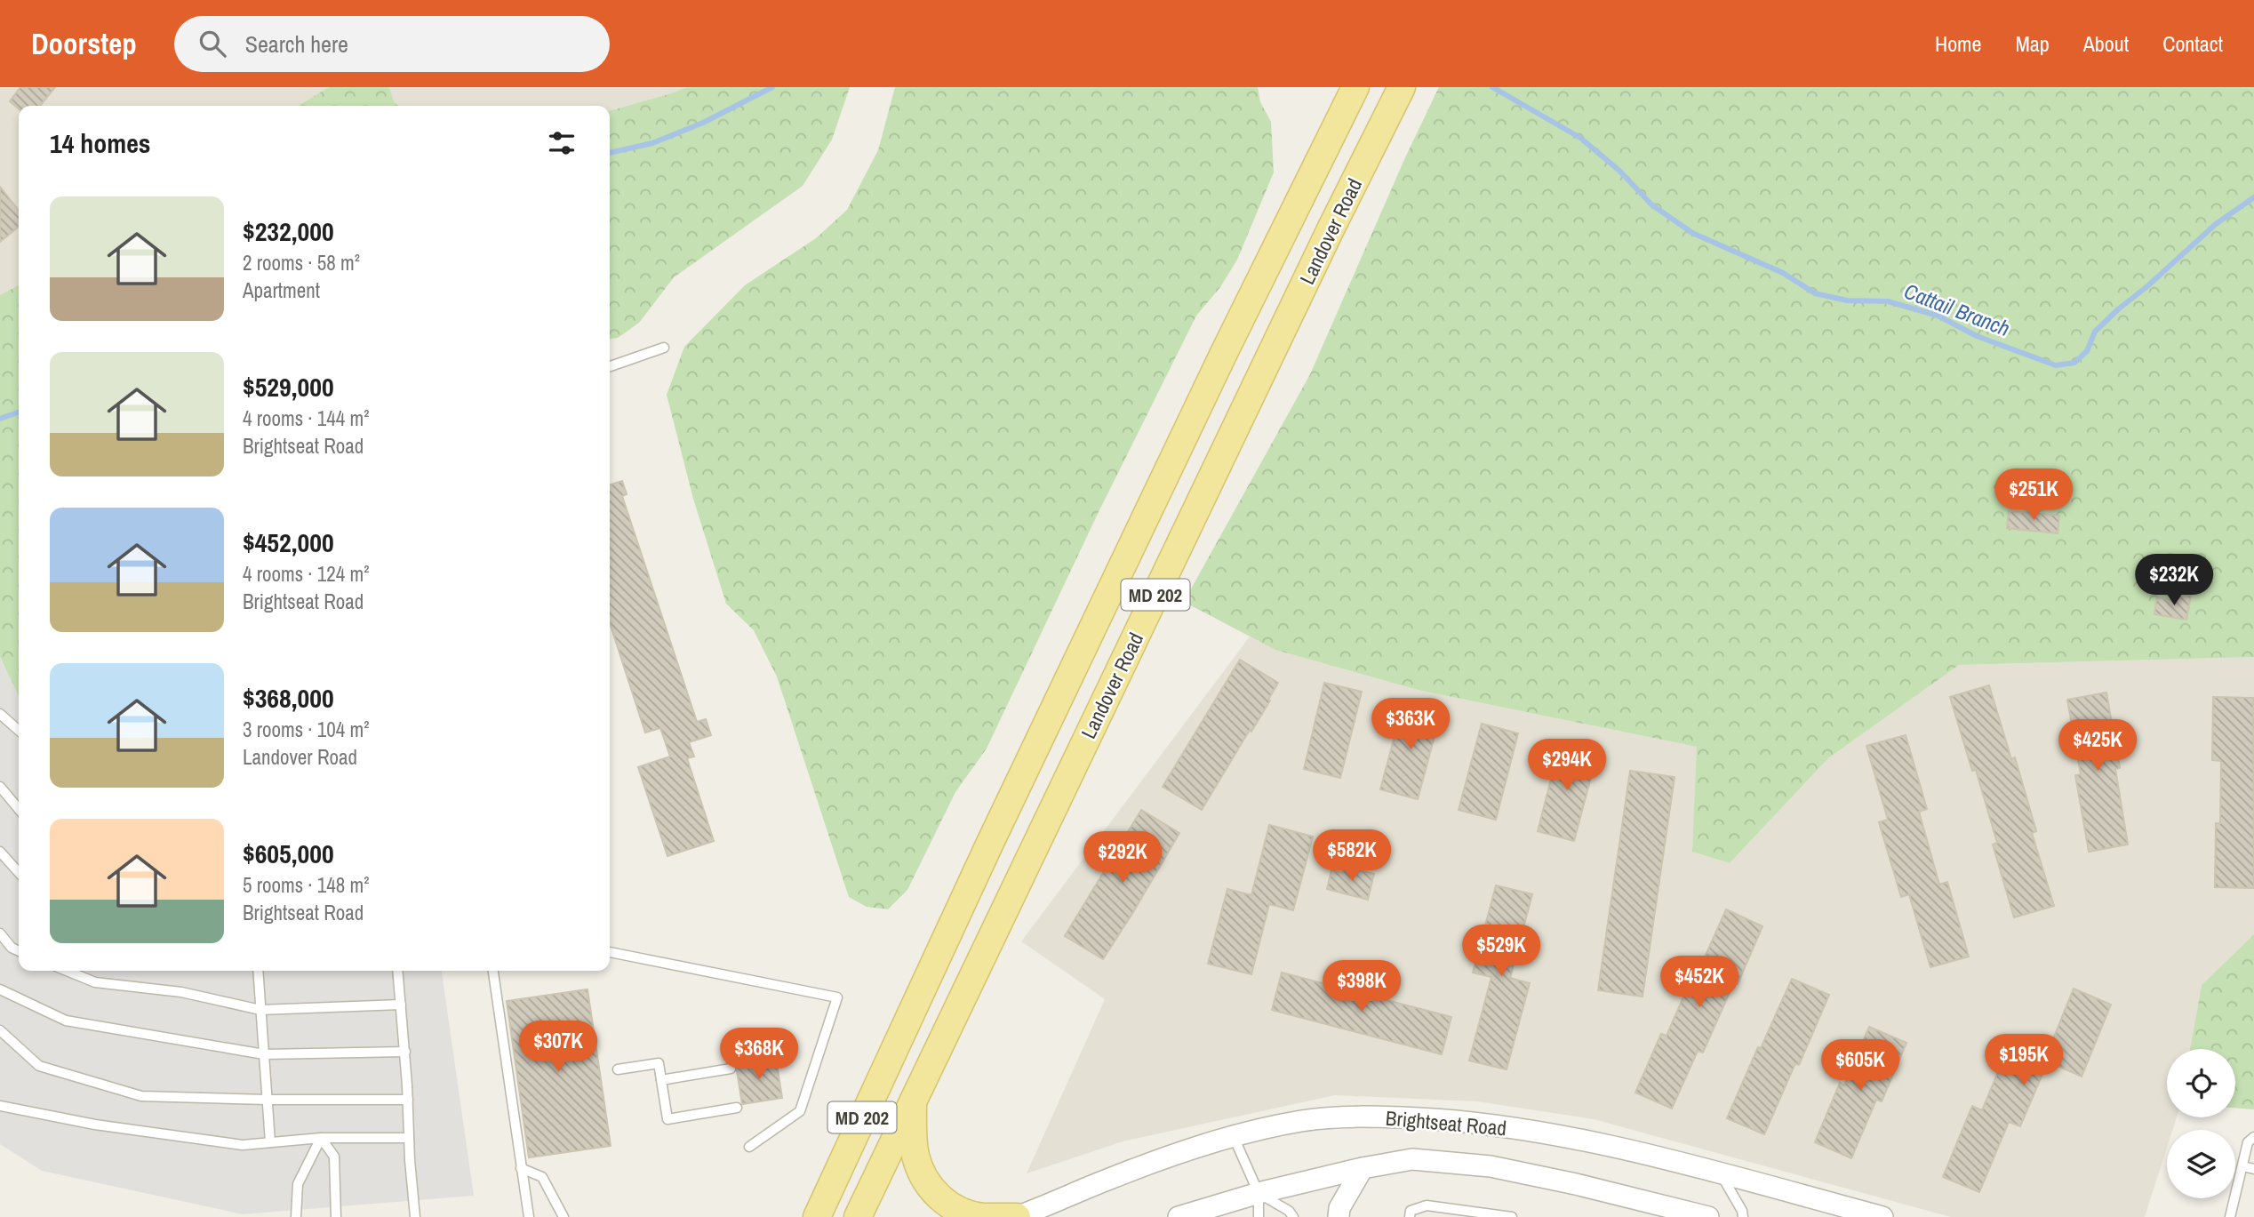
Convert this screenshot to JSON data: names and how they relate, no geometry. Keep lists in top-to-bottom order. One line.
{"streets":{"main road":["Landover Road","MD 202"],"street":["Brightseat Road"]},"water":["Cattail Branch"],"page":{"header":"Doorstep","search":"Search here","nav":["Home","Map","About","Contact"],"heading":"14 homes","list":[{"name":"$232,000","note":"2 rooms · 58 m² · Apartment"},{"name":"$529,000","note":"4 rooms · 144 m² · Brightseat Road"},{"name":"$452,000","note":"4 rooms · 124 m² · Brightseat Road"},{"name":"$368,000","note":"3 rooms · 104 m² · Landover Road"},{"name":"$605,000","note":"5 rooms · 148 m² · Brightseat Road"}],"price":["$251K","$232K","$363K","$425K","$294K","$582K","$292K","$529K","$452K","$398K","$307K","$368K","$195K","$605K"]}}
